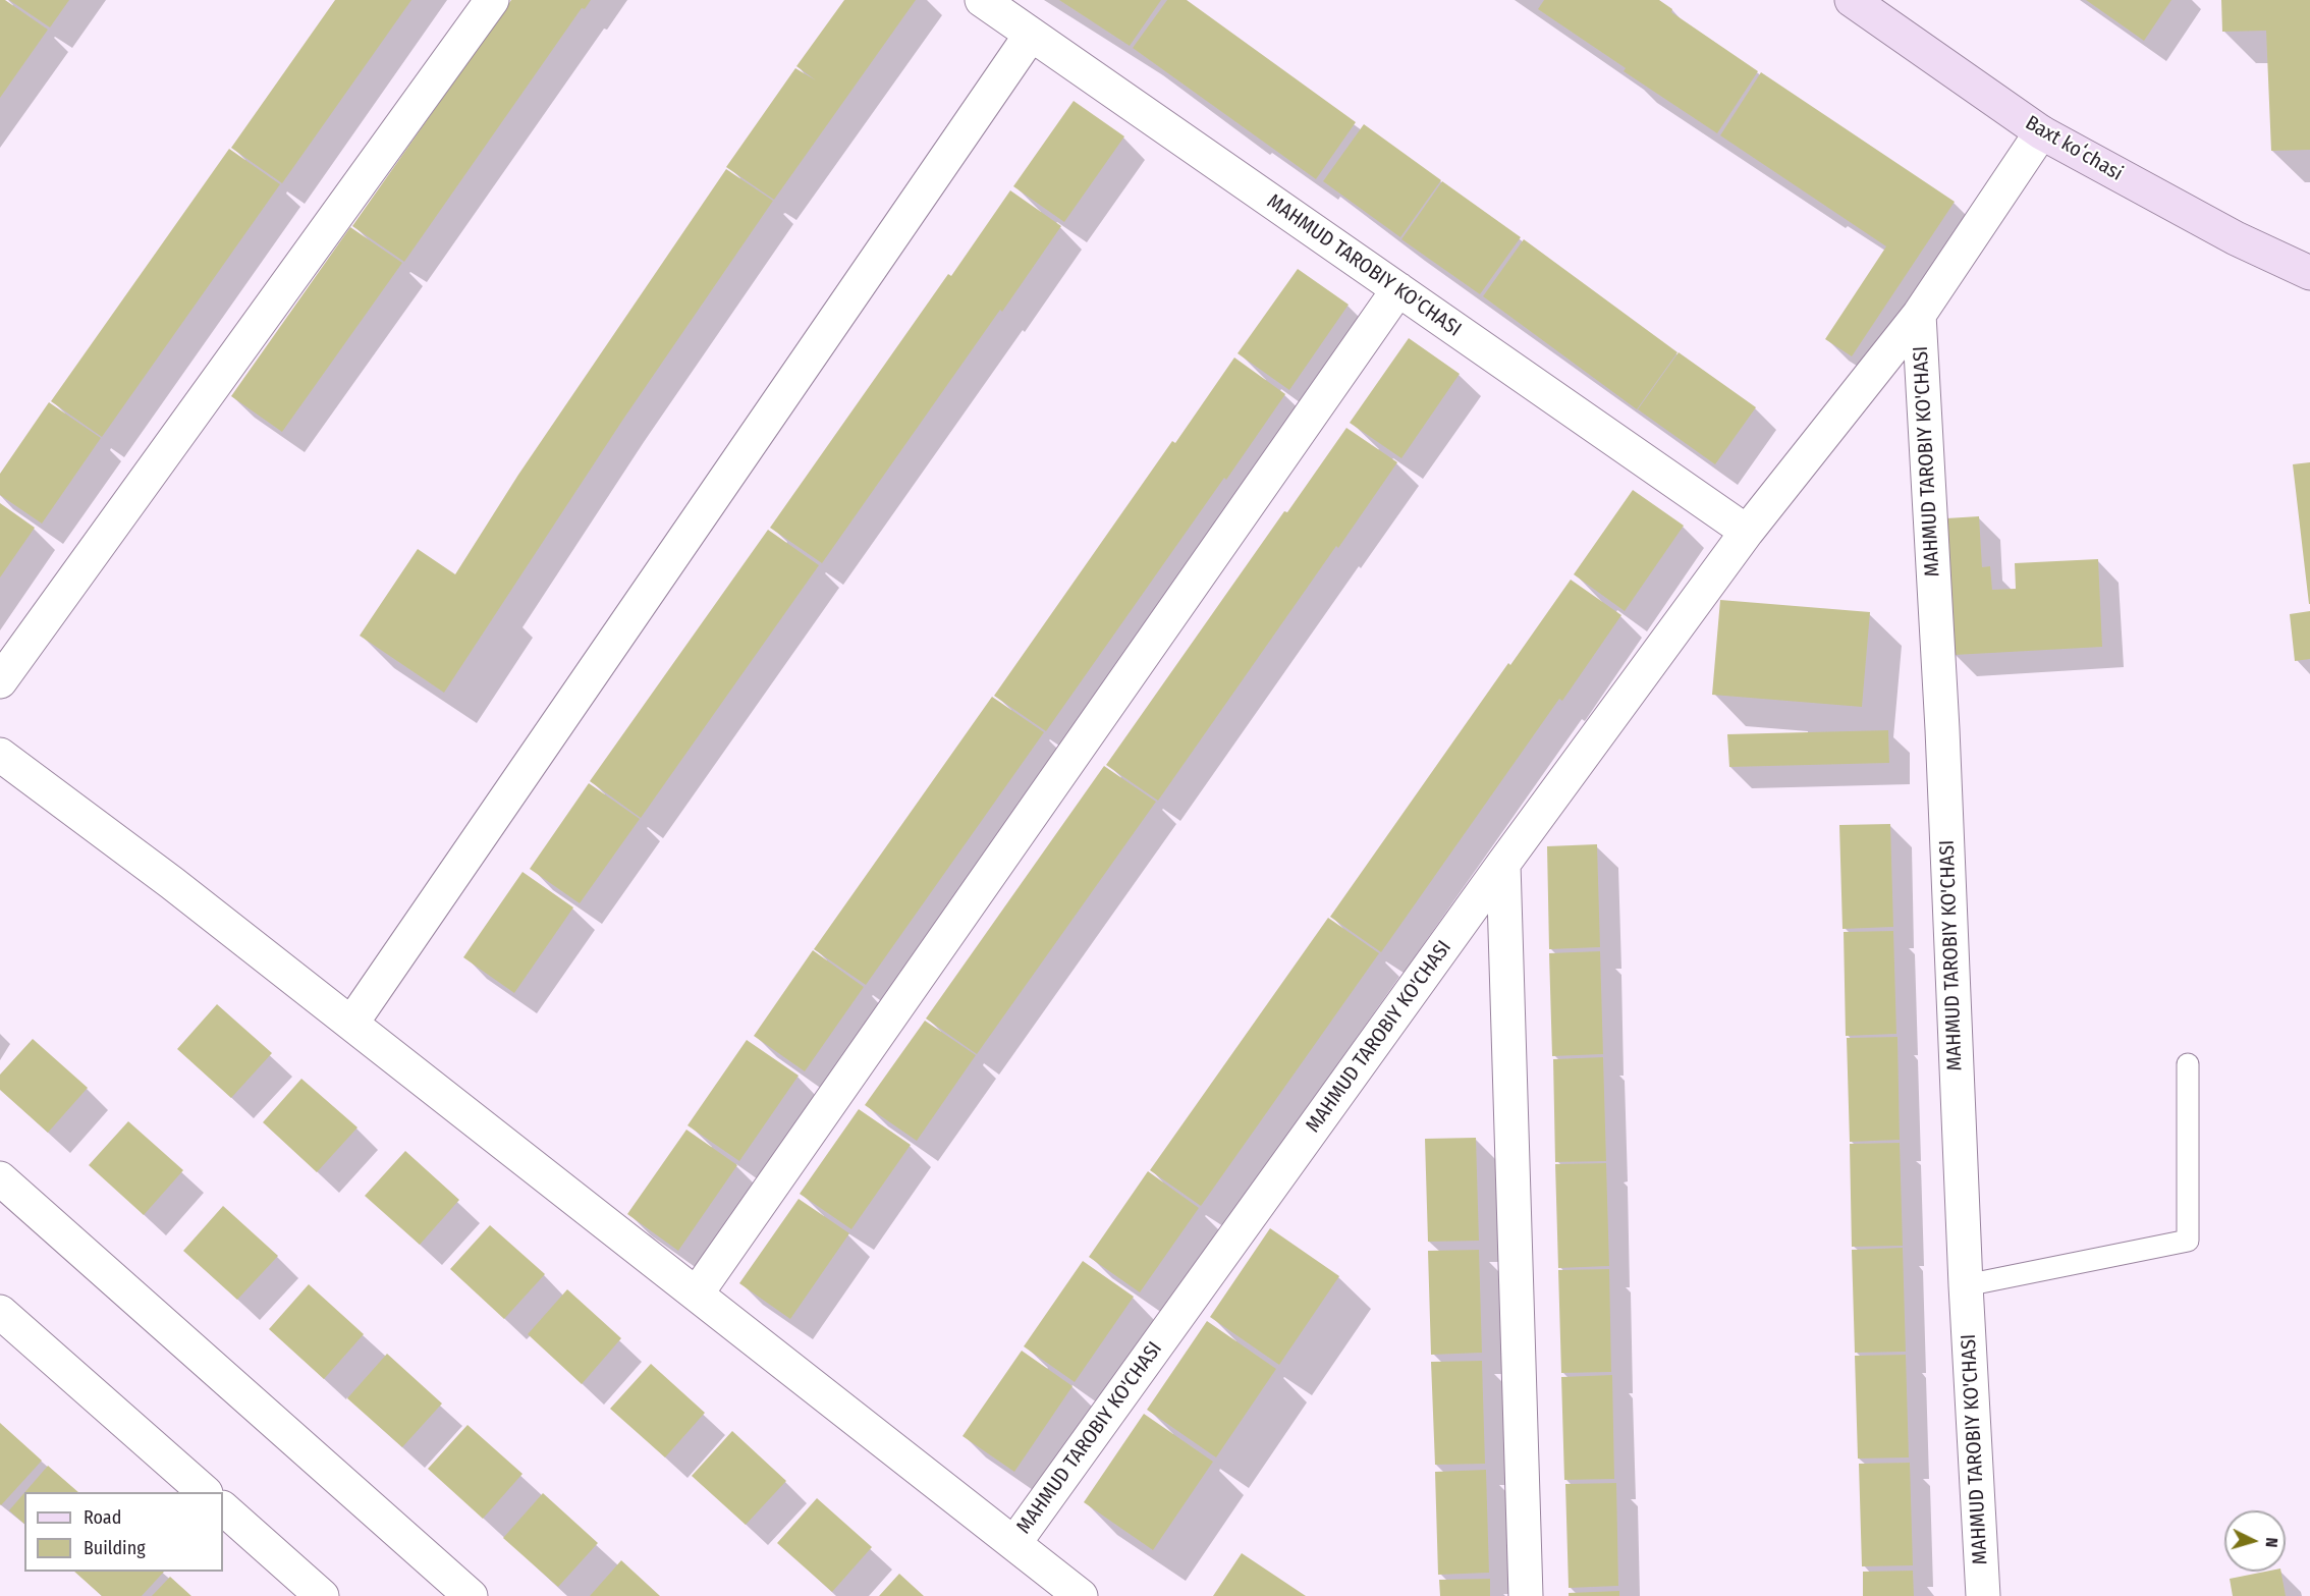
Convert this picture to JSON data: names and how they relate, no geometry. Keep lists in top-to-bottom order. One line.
{"streets":{"main road":["Baxt koʻchasi"],"street":["MAHMUD TAROBIY KO'CHASI"]},"crossings":[["Baxt koʻchasi","MAHMUD TAROBIY KO'CHASI"]],"legend":["Road","Building"],"north":"right"}
